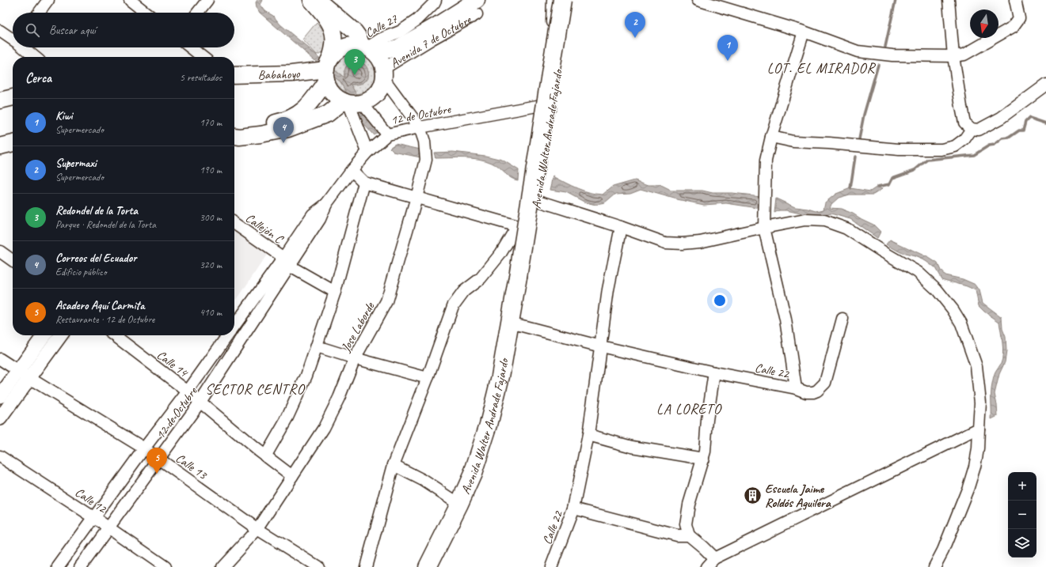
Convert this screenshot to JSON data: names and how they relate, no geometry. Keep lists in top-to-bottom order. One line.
{"streets":{"main road":["Avenida 7 de Octubre","Babahoyo","Avenida Walter Andrade Fajardo"],"street":["Calle 27","12 de Octubre","Callejón C","Jose Laborde","Calle 14","Calle 22","Calle 13","Calle 12"]},"crossings":[["Calle 27","Avenida 7 de Octubre"],["Calle 27","Babahoyo"],["Calle 27","Jose Laborde"],["Avenida 7 de Octubre","Babahoyo"],["Avenida 7 de Octubre","Jose Laborde"],["Babahoyo","Jose Laborde"],["12 de Octubre","Avenida Walter Andrade Fajardo"],["12 de Octubre","Callejón C"],["12 de Octubre","Jose Laborde"],["12 de Octubre","Calle 14"],["12 de Octubre","Calle 13"],["12 de Octubre","Calle 12"],["Avenida Walter Andrade Fajardo","Calle 22"],["Jose Laborde","Calle 14"],["Jose Laborde","Calle 13"]],"districts":["LOT. EL MIRADOR","SECTOR CENTRO","LA LORETO"],"places":{"building":["Escuela Jaime Roldós Aguilera"]},"north":"bottom","page":{"pins":["2","1","3","4","5"],"search":"Buscar aquí","heading":["Cerca","5 resultados"],"list":[{"mark":"1","name":"Kiwi","note":"Supermercado","value":"170 m"},{"mark":"2","name":"Supermaxi","note":"Supermercado","value":"190 m"},{"mark":"3","name":"Redondel de la Torta","note":"Parque · Redondel de la Torta","value":"300 m"},{"mark":"4","name":"Correos del Ecuador","note":"Edificio público","value":"320 m"},{"mark":"5","name":"Asadero Aquí Carmita","note":"Restaurante · 12 de Octubre","value":"410 m"}],"map_buttons":["+","−"]}}
